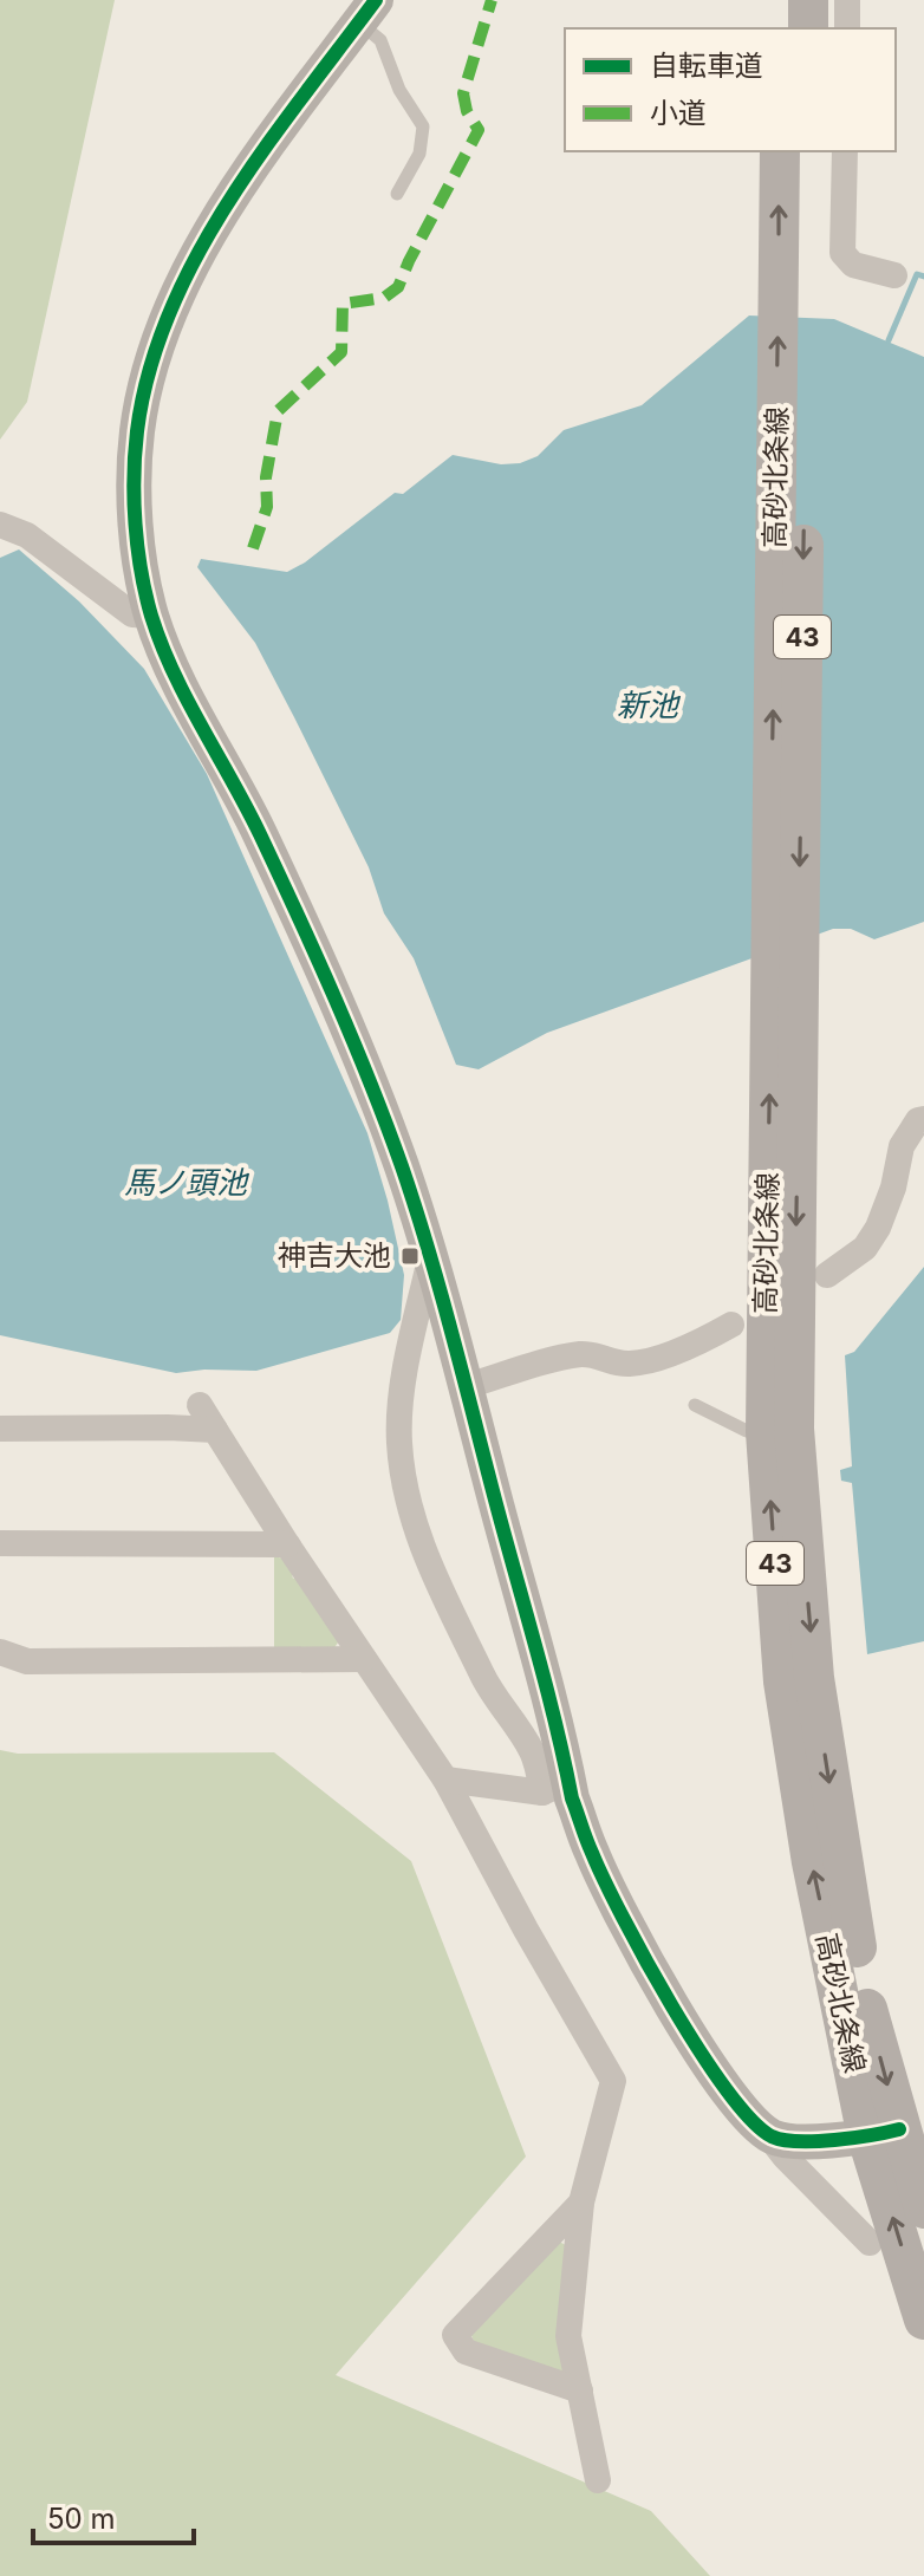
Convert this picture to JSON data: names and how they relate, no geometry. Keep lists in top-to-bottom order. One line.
{"streets":{"main road":["高砂北条線","43"]},"water":["新池","馬ノ頭池"],"places":{"transit":["神吉大池"]},"legend":["自転車道","小道"],"scale_bar":"50 m"}
